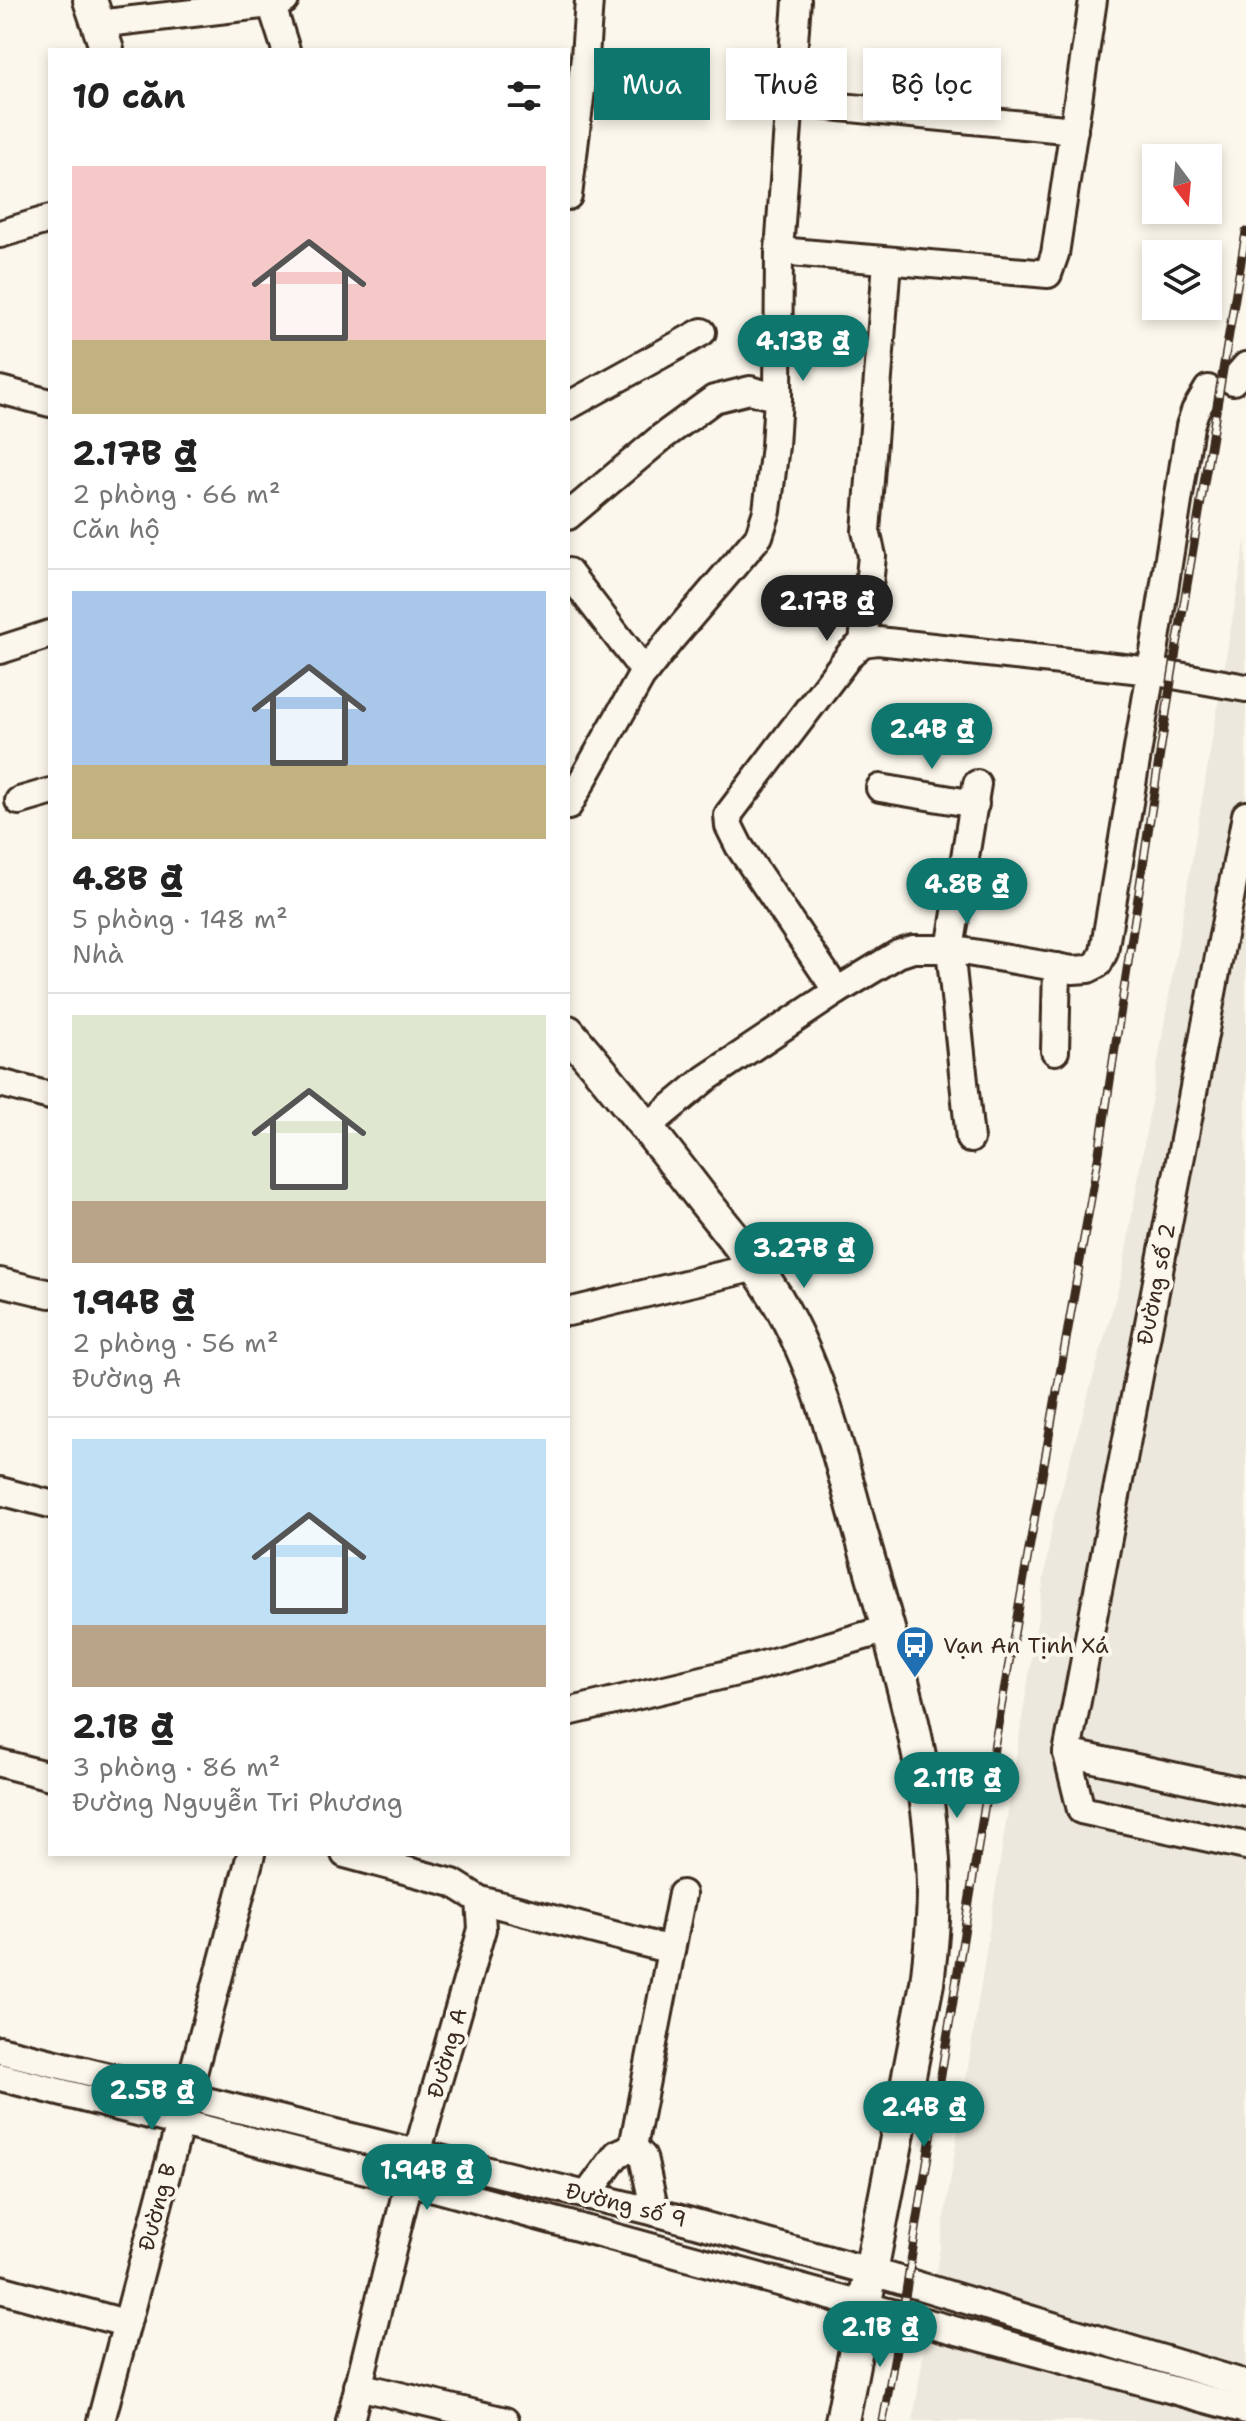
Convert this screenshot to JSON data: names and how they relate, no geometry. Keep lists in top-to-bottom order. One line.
{"streets":{"street":["Đường số 2","Đường A","Đường số 9","Đường B"]},"crossings":[["Đường A","Đường số 9"],["Đường số 9","Đường B"]],"places":{"bus stop":["Vạn An Tịnh Xá"]},"north":"bottom","page":{"chip":["Mua","Thuê","Bộ lọc"],"heading":"10 căn","list":[{"name":"2.17B ₫","note":"2 phòng · 66 m² · Căn hộ"},{"name":"4.8B ₫","note":"5 phòng · 148 m² · Nhà"},{"name":"1.94B ₫","note":"2 phòng · 56 m² · Đường A"},{"name":"2.1B ₫","note":"3 phòng · 86 m² · Đường Nguyễn Tri Phương"}],"price":["4.13B ₫","2.17B ₫","2.4B ₫","4.8B ₫","3.27B ₫","2.11B ₫","2.5B ₫","2.4B ₫","1.94B ₫","2.1B ₫"]}}
